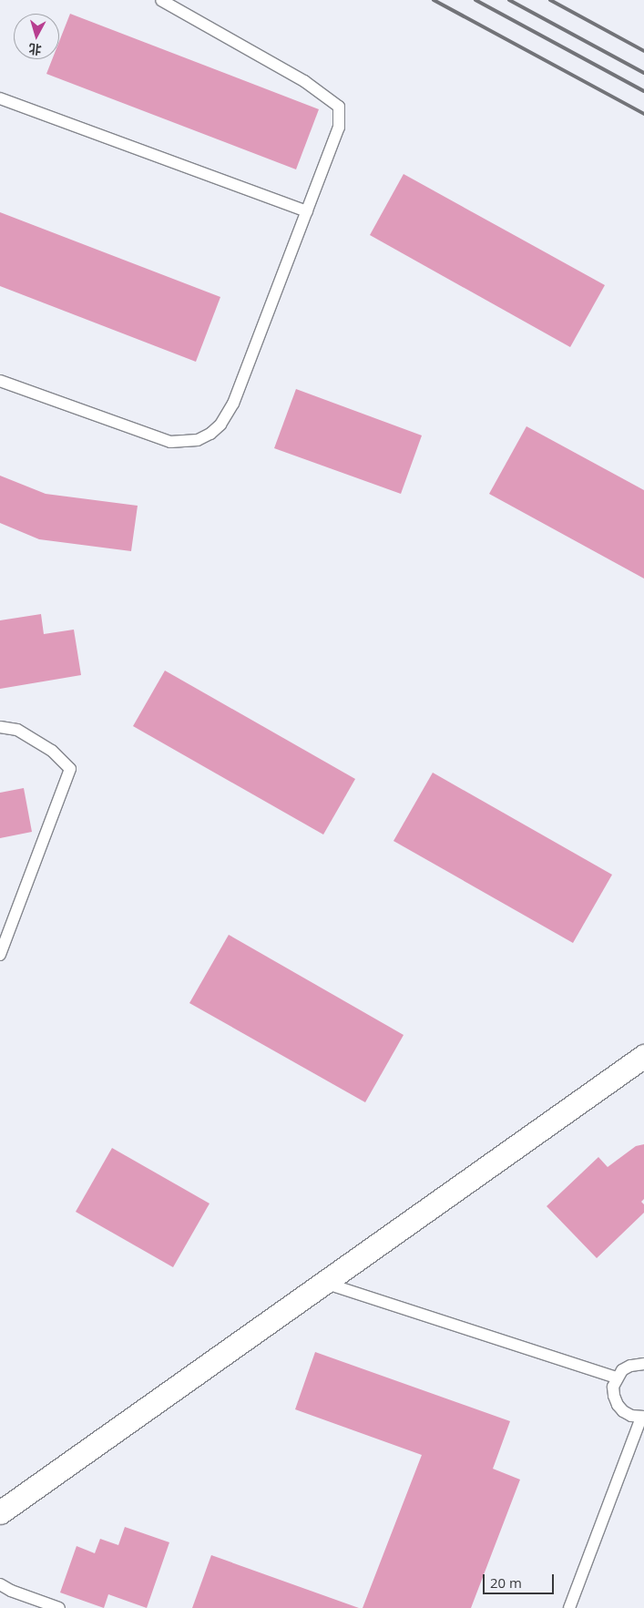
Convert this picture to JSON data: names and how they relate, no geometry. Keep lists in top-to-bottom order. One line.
{"scale_bar":"20 m","north":"bottom"}
